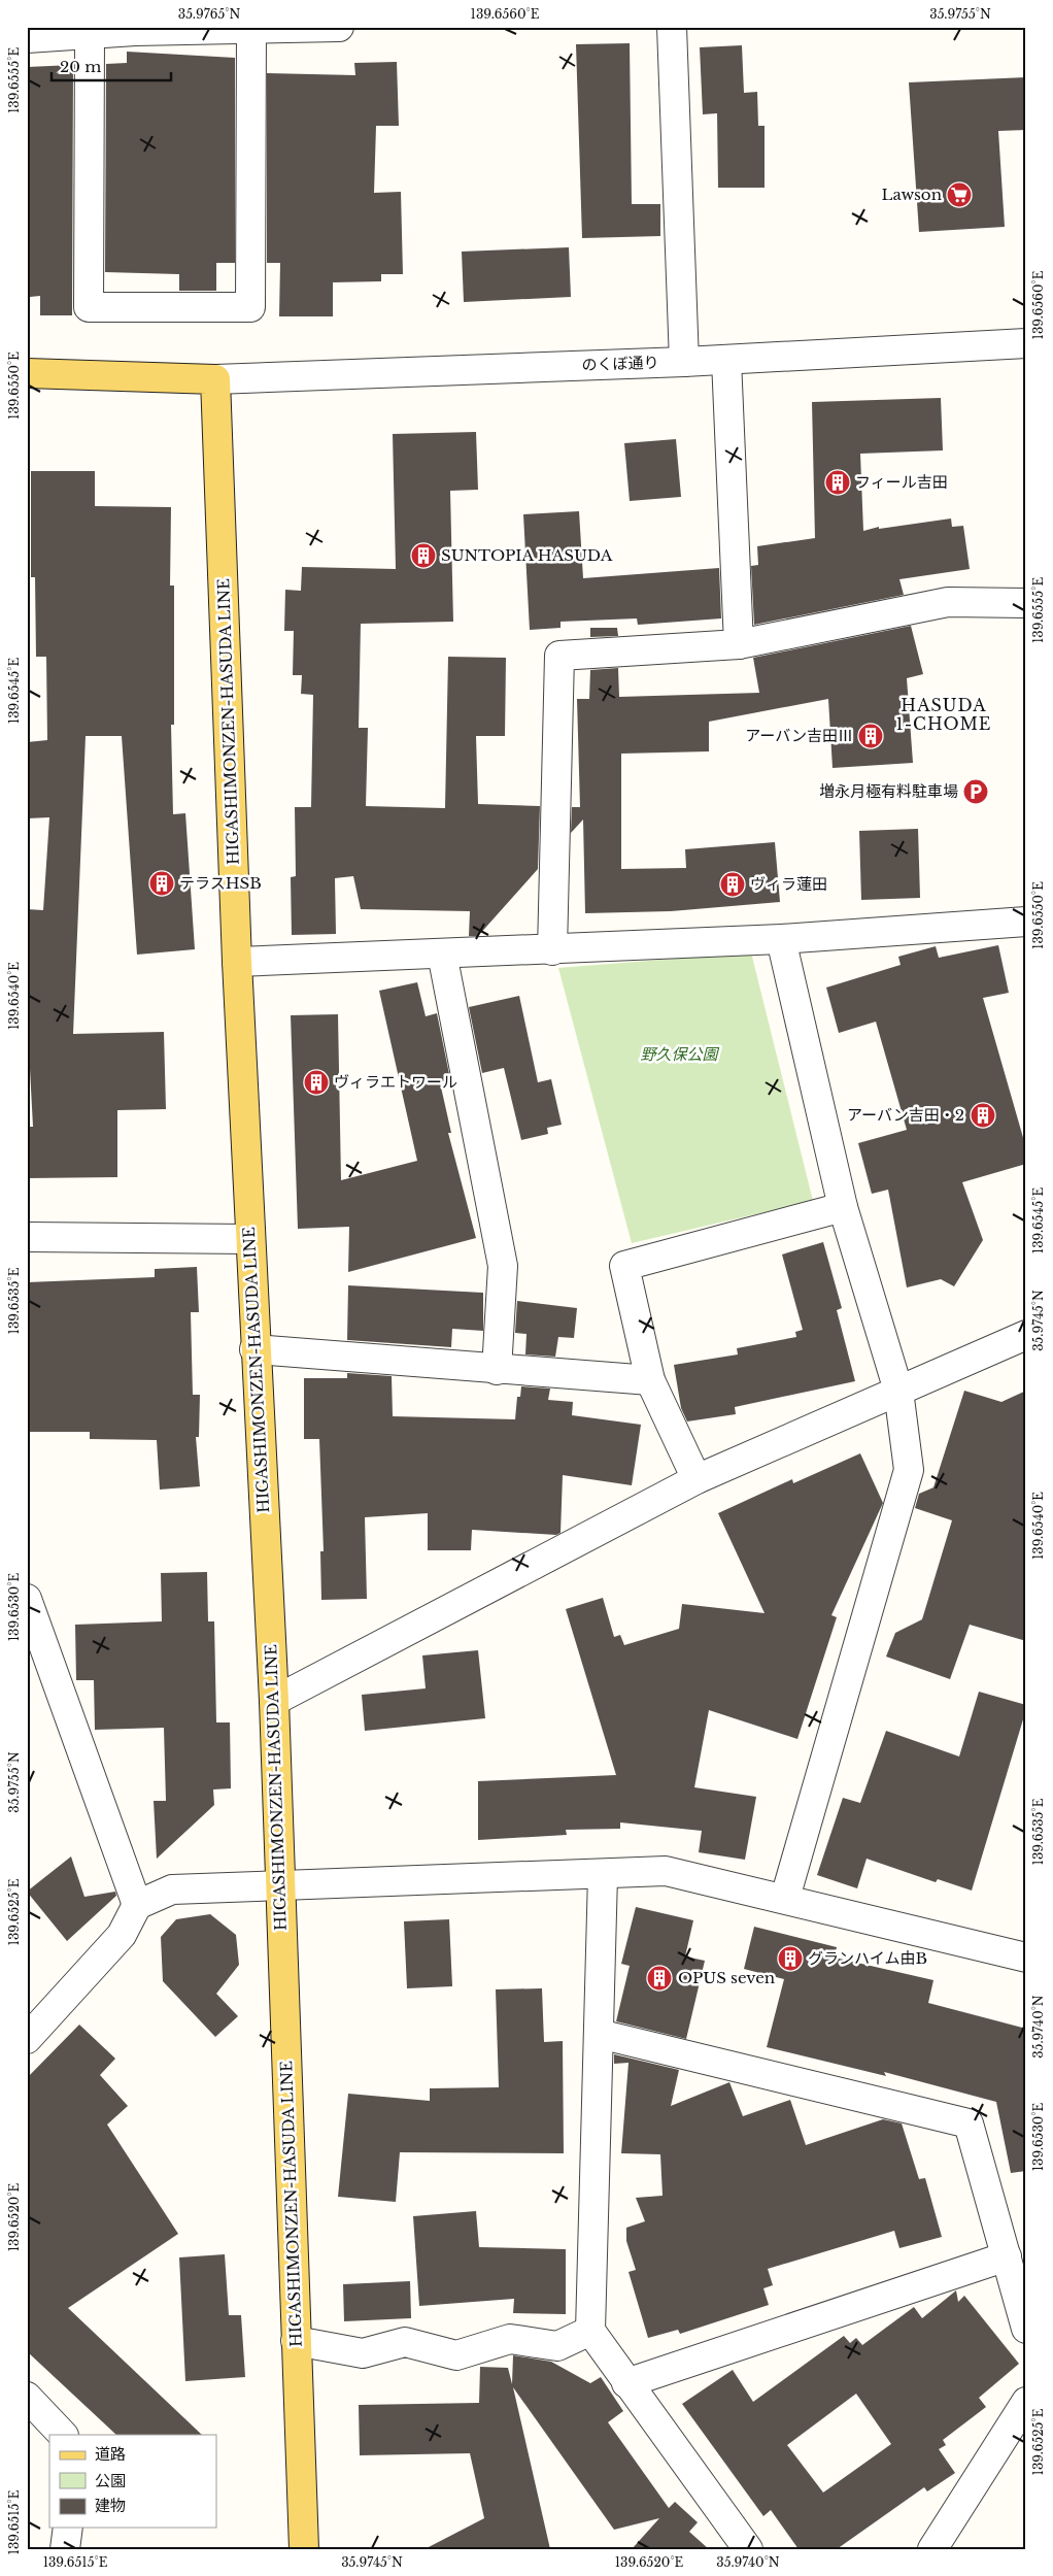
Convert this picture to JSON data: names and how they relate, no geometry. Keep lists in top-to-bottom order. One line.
{"streets":{"main road":["HIGASHIMONZEN-HASUDA LINE"],"street":["のくぼ通り"]},"crossings":[["のくぼ通り","HIGASHIMONZEN-HASUDA LINE"]],"districts":["HASUDA 1-CHOME"],"parks":["野久保公園"],"places":{"supermarket":["Lawson"],"building":["フィール吉田","SUNTOPIA HASUDA","アーバン吉田Ⅲ","テラスHSB","ヴィラ蓮田","ヴィラエトワール","アーバン吉田・2","グランハイム由B","OPUS seven"],"parking":["増永月極有料駐車場"]},"legend":["道路","公園","建物"],"scale_bar":"20 m","coordinates":["35.9765°N","139.6560°E","35.9755°N","139.6555°E","139.6550°E","139.6545°E","139.6540°E","139.6535°E","35.9745°N","139.6530°E","139.6525°E","35.9740°N","139.6520°E","139.6515°E"]}
